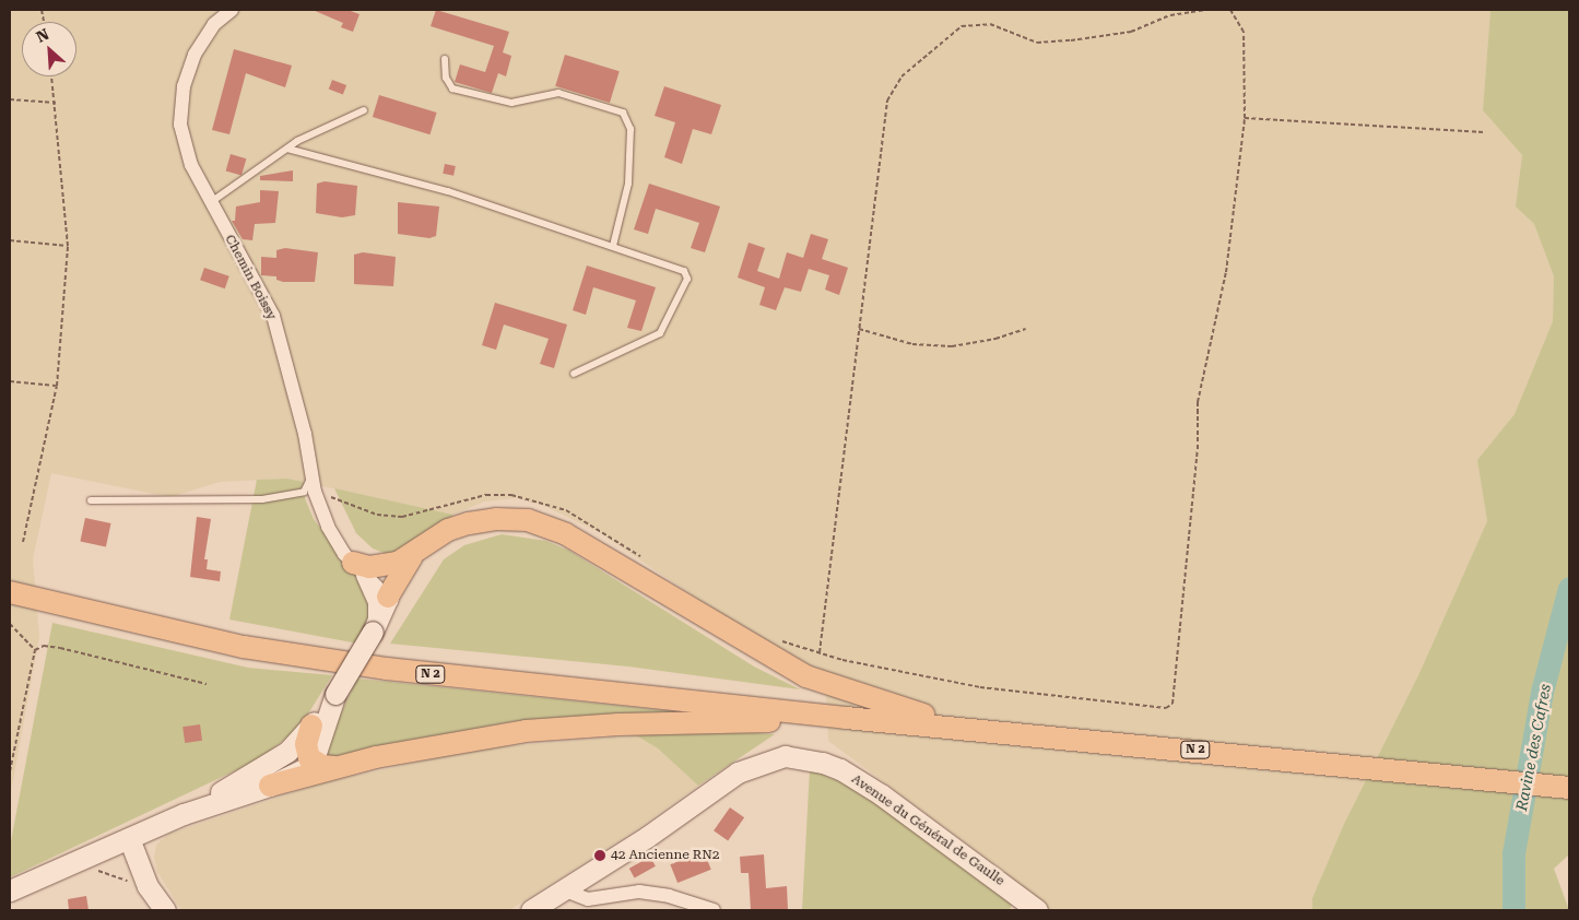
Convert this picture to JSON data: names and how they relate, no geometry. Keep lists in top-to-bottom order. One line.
{"streets":{"main road":["N 2","Avenue du Général de Gaulle"],"street":["Chemin Boissy"]},"crossings":[["Chemin Boissy","N 2"]],"water":["Ravine des Cafres"],"places":["42 Ancienne RN2"],"north":"top left"}
